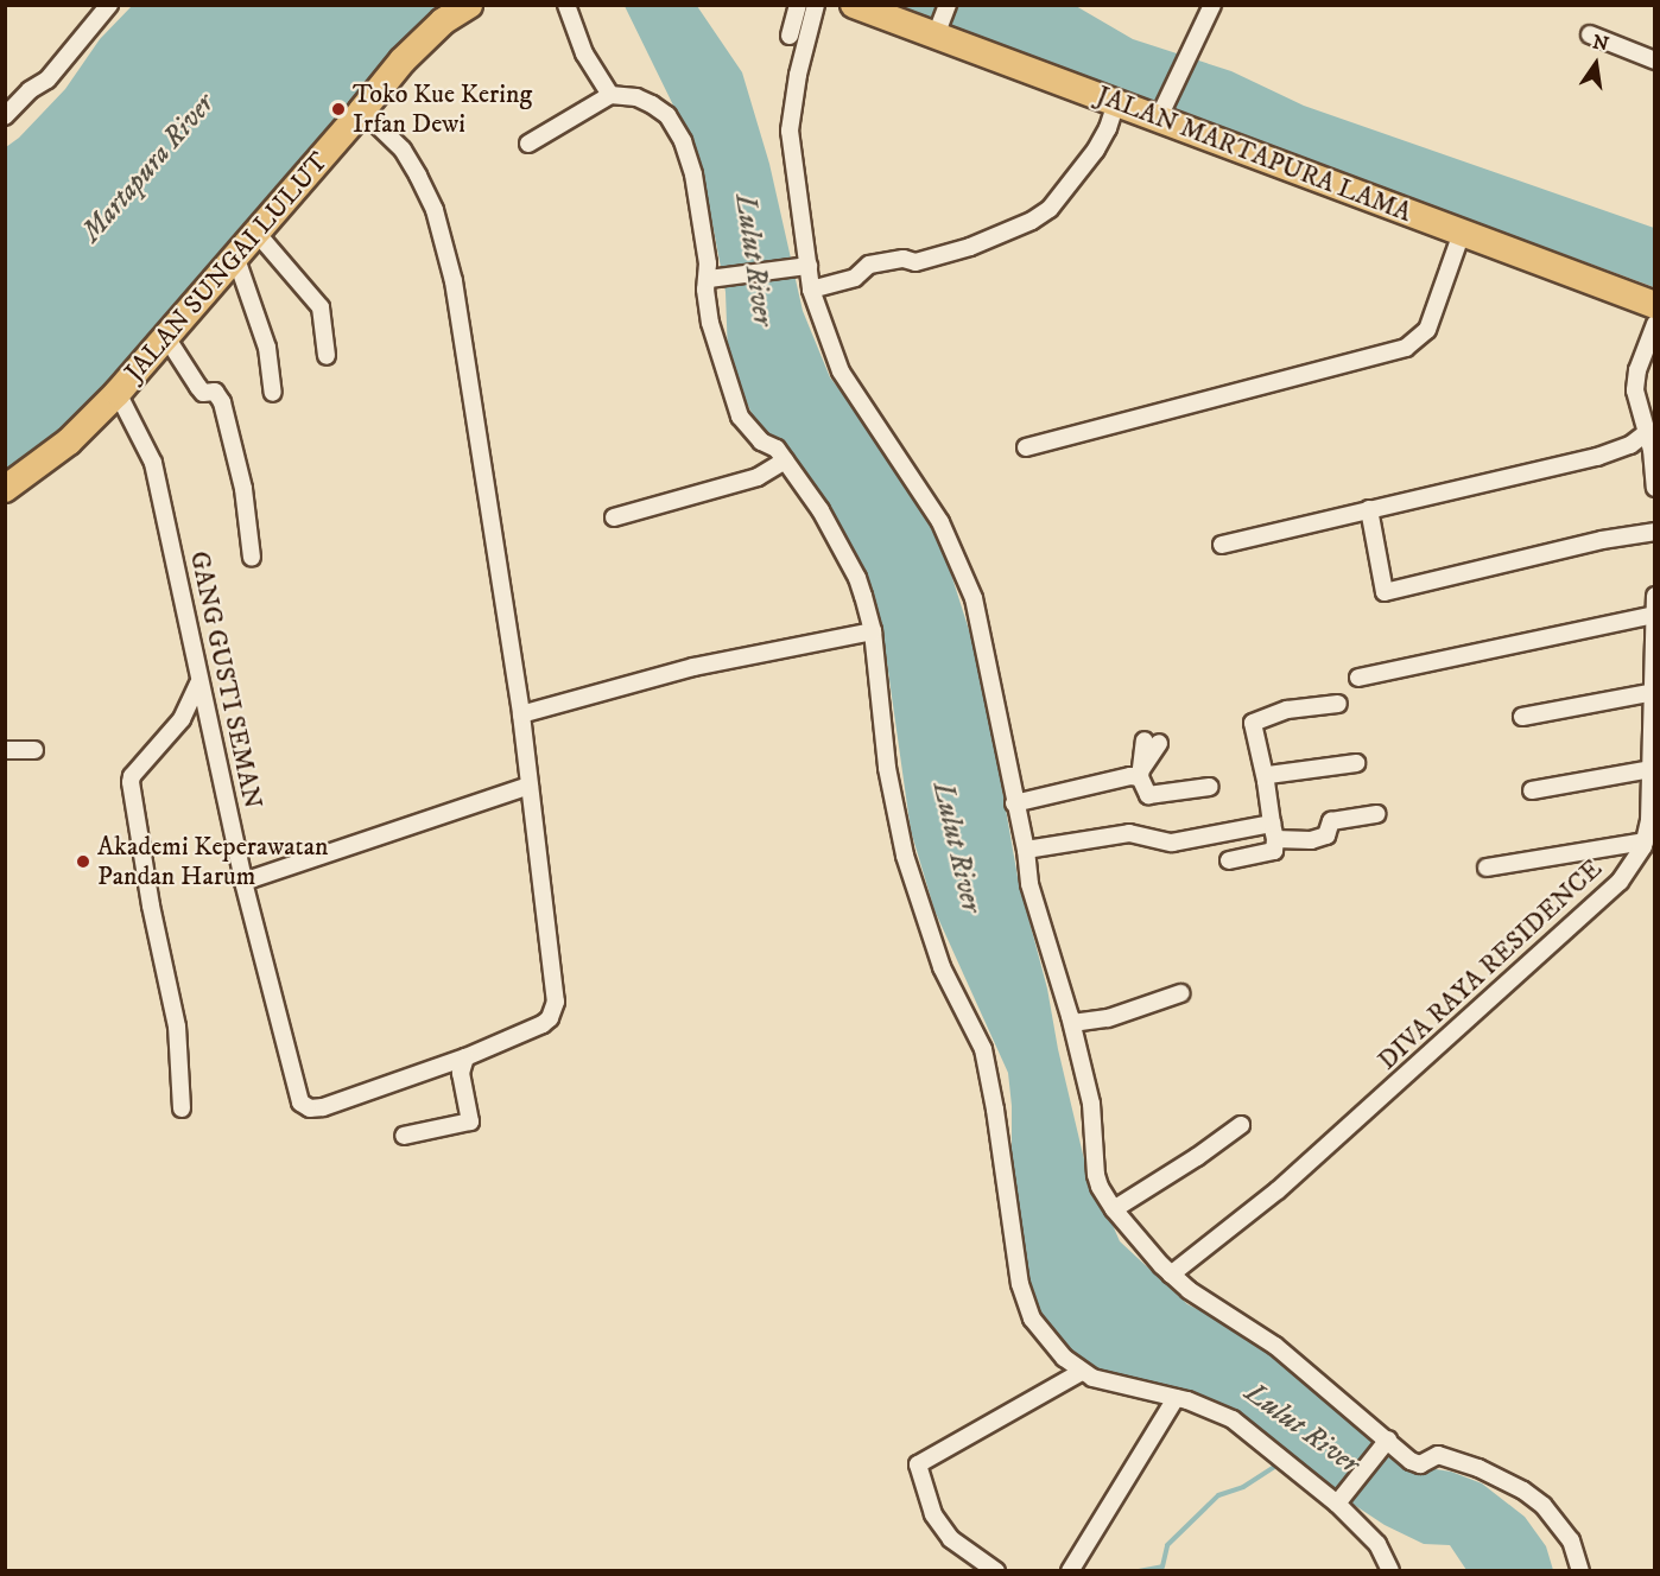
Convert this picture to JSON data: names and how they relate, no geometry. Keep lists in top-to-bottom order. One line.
{"streets":{"main road":["JALAN MARTAPURA LAMA","JALAN SUNGAI LULUT"],"street":["GANG GUSTI SEMAN","DIVA RAYA RESIDENCE"]},"crossings":[["JALAN SUNGAI LULUT","GANG GUSTI SEMAN"]],"water":["Martapura River","Lulut River"],"places":["Toko Kue Kering Irfan Dewi","Akademi Keperawatan Pandan Harum"],"north":"top"}
